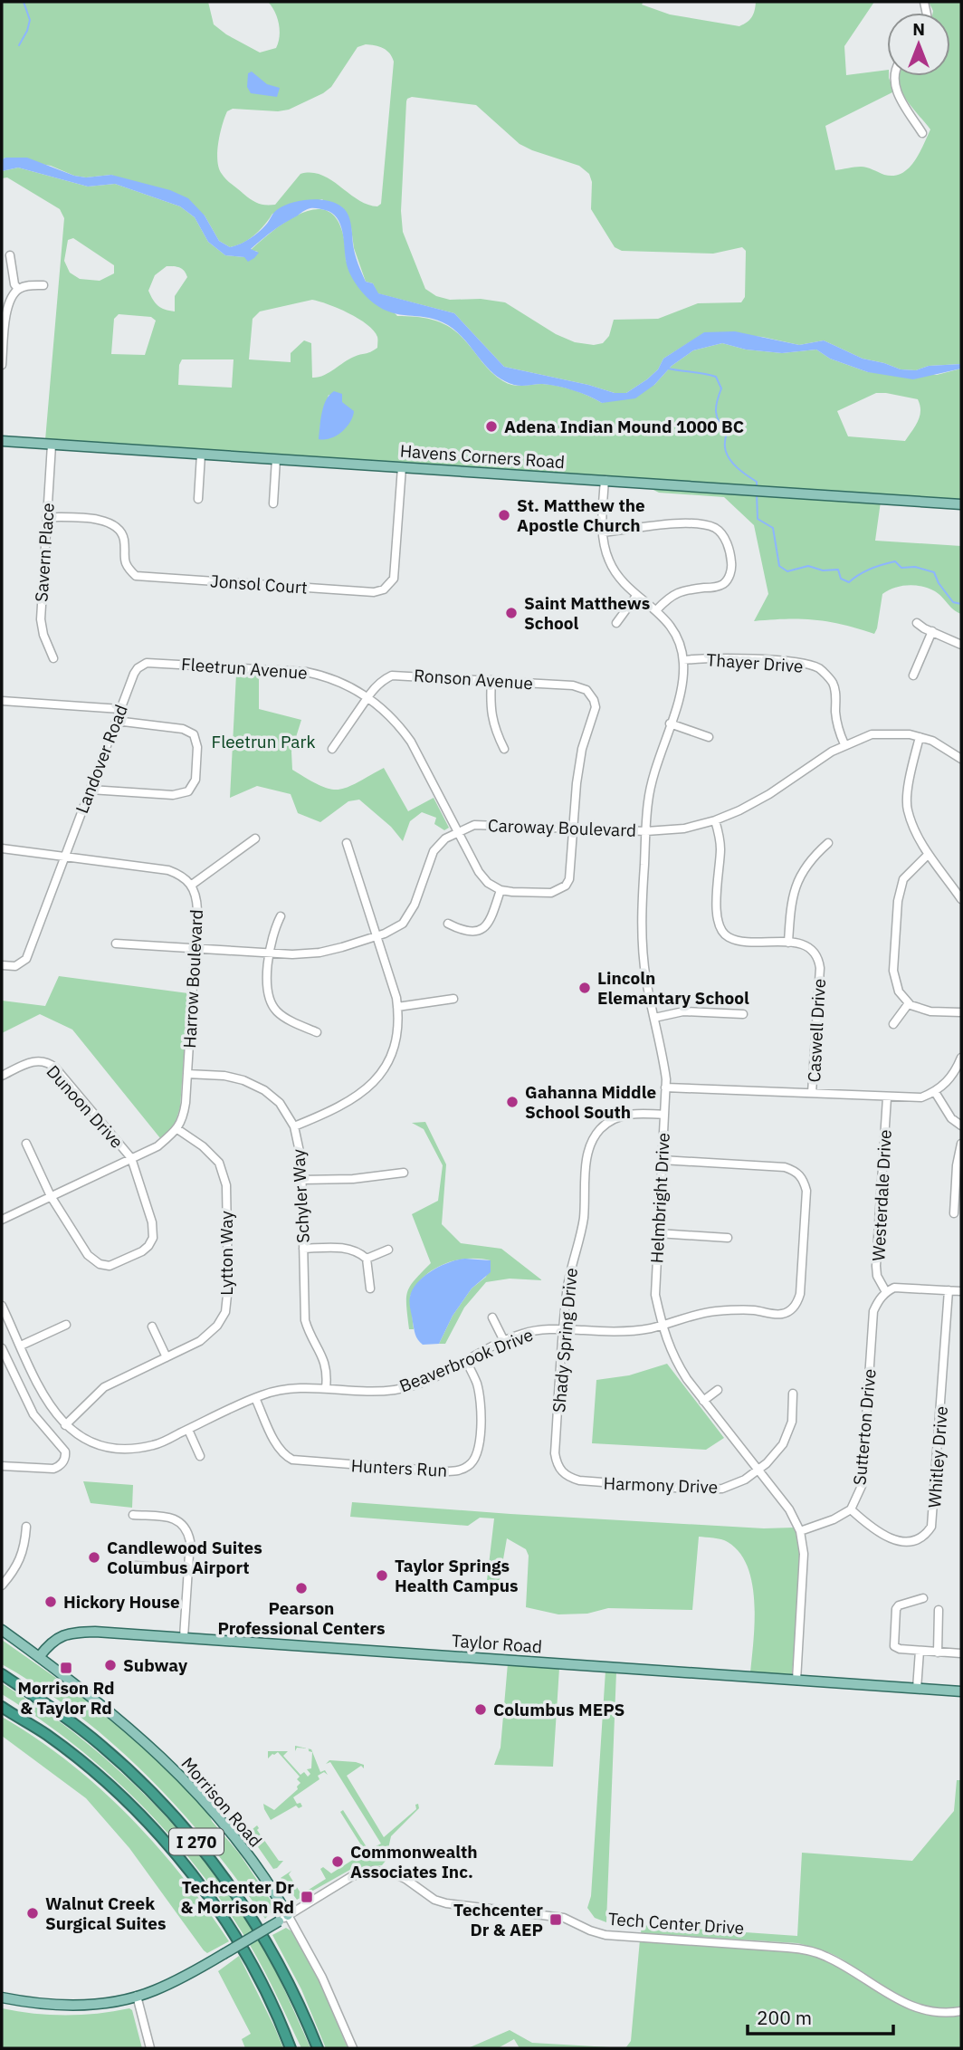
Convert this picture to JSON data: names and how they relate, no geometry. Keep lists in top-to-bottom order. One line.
{"streets":{"highway":["I 270"],"main road":["Havens Corners Road","Taylor Road","Morrison Road","Tech Center Drive"],"street":["Savern Place","Jonsol Court","Thayer Drive","Fleetrun Avenue","Ronson Avenue","Landover Road","Caroway Boulevard","Harrow Boulevard","Caswell Drive","Dunoon Drive","Westerdale Drive","Schyler Way","Helmbright Drive","Lytton Way","Shady Spring Drive","Beaverbrook Drive","Sutterton Drive","Whitley Drive","Hunters Run","Harmony Drive"]},"crossings":[["Havens Corners Road","Savern Place"],["Havens Corners Road","Jonsol Court"],["Havens Corners Road","Helmbright Drive"],["Savern Place","Jonsol Court"],["Thayer Drive","Caroway Boulevard"],["Thayer Drive","Helmbright Drive"],["Fleetrun Avenue","Ronson Avenue"],["Fleetrun Avenue","Landover Road"],["Fleetrun Avenue","Caroway Boulevard"],["Ronson Avenue","Caroway Boulevard"],["Caroway Boulevard","Harrow Boulevard"],["Caroway Boulevard","Caswell Drive"],["Caroway Boulevard","Helmbright Drive"],["Harrow Boulevard","Schyler Way"],["Harrow Boulevard","Lytton Way"],["Westerdale Drive","Sutterton Drive"],["Schyler Way","Beaverbrook Drive"],["Helmbright Drive","Shady Spring Drive"],["Helmbright Drive","Beaverbrook Drive"],["Helmbright Drive","Sutterton Drive"],["Helmbright Drive","Harmony Drive"],["Helmbright Drive","Taylor Road"],["Lytton Way","Beaverbrook Drive"],["Shady Spring Drive","Beaverbrook Drive"],["Shady Spring Drive","Harmony Drive"],["Beaverbrook Drive","Hunters Run"],["Sutterton Drive","Whitley Drive"],["Taylor Road","Morrison Road"],["Morrison Road","Tech Center Drive"]],"parks":["Fleetrun Park"],"places":{"other":["Adena Indian Mound 1000 BC","St. Matthew the Apostle Church","Saint Matthews School","Lincoln Elemantary School","Gahanna Middle School South","Candlewood Suites Columbus Airport","Taylor Springs Health Campus","Pearson Professional Centers","Hickory House","Subway","Columbus MEPS","Commonwealth Associates Inc.","Walnut Creek Surgical Suites"],"transit":["Morrison Rd & Taylor Rd","Techcenter Dr & Morrison Rd","Techcenter Dr & AEP"]},"scale_bar":"200 m","north":"top"}
